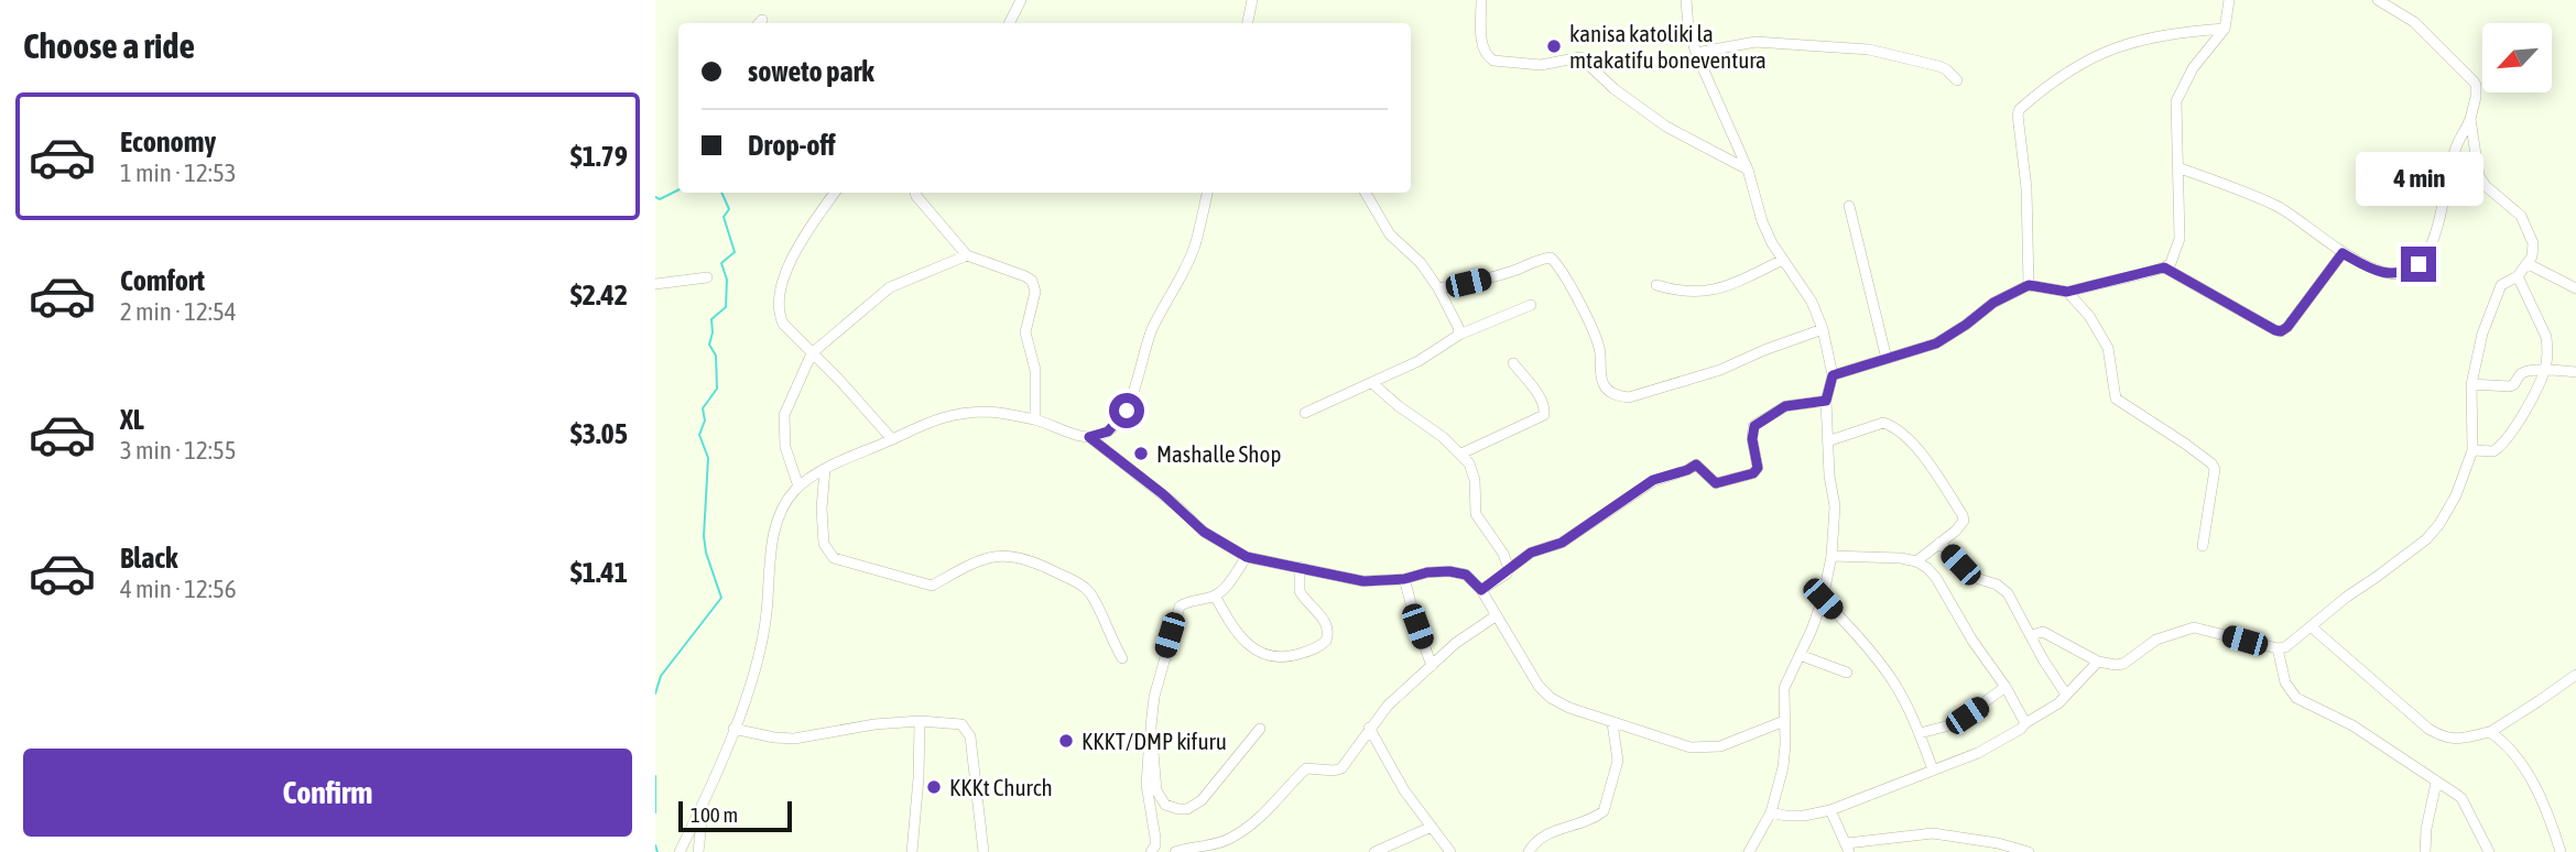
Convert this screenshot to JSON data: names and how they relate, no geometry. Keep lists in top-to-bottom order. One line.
{"places":["kanisa katoliki la mtakatifu boneventura","Mashalle Shop","KKKT/DMP kifuru","KKKt Church"],"scale_bar":"100 m","north":"bottom left","page":{"heading":"Choose a ride","banner":["soweto park","Drop-off"],"list":[{"name":"Economy","note":"1 min · 12:53","value":"$1.79"},{"name":"Comfort","note":"2 min · 12:54","value":"$2.42"},{"name":"XL","note":"3 min · 12:55","value":"$3.05"},{"name":"Black","note":"4 min · 12:56","value":"$1.41"}],"bubble":"4 min","buttons":"Confirm","scale":"100 m"}}
